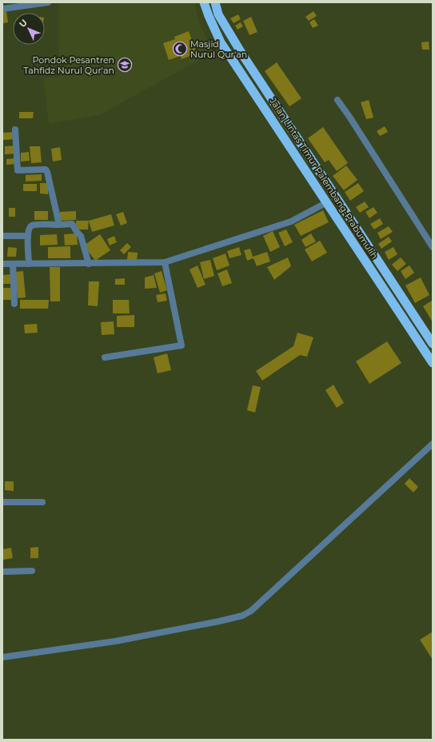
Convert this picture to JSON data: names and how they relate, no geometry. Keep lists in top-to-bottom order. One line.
{"streets":{"highway":["Jalan Lintas Timur Palembang-Prabumulih"]},"places":{"mosque":["Masjid Nurul Qur'an"],"school or university":["Pondok Pesantren Tahfidz Nurul Qur'an"]},"north":"top left"}
